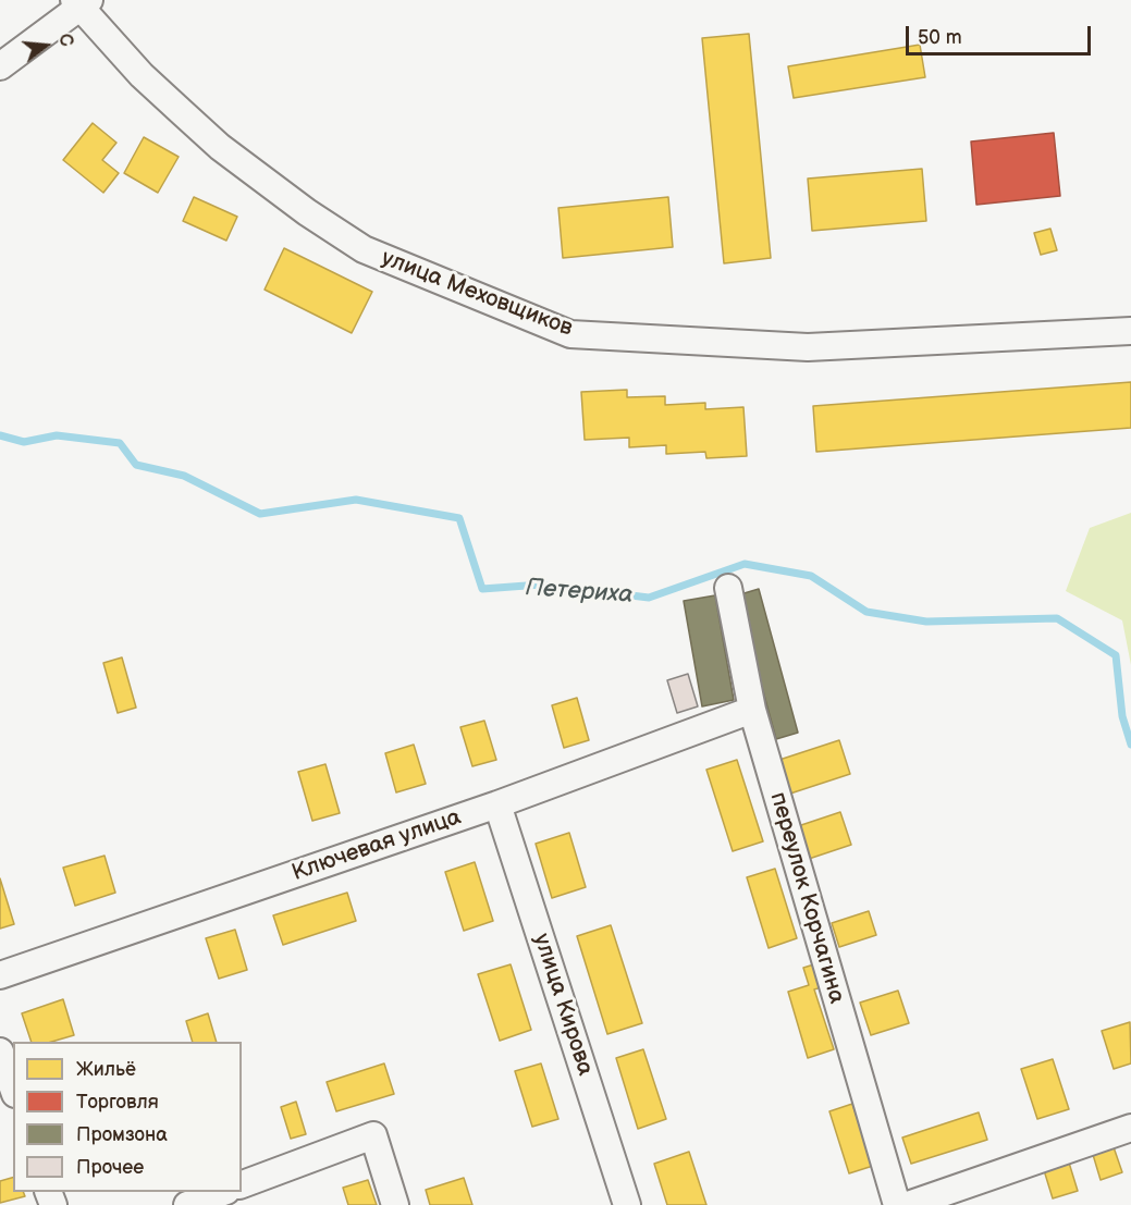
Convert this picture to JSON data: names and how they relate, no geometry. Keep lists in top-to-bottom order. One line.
{"streets":{"street":["улица Меховщиков","Ключевая улица","переулок Корчагина","улица Кирова"]},"crossings":[["Ключевая улица","переулок Корчагина"],["Ключевая улица","улица Кирова"]],"water":["Петериха"],"legend":["Жильё","Торговля","Промзона","Прочее"],"scale_bar":"50 m","north":"right"}
